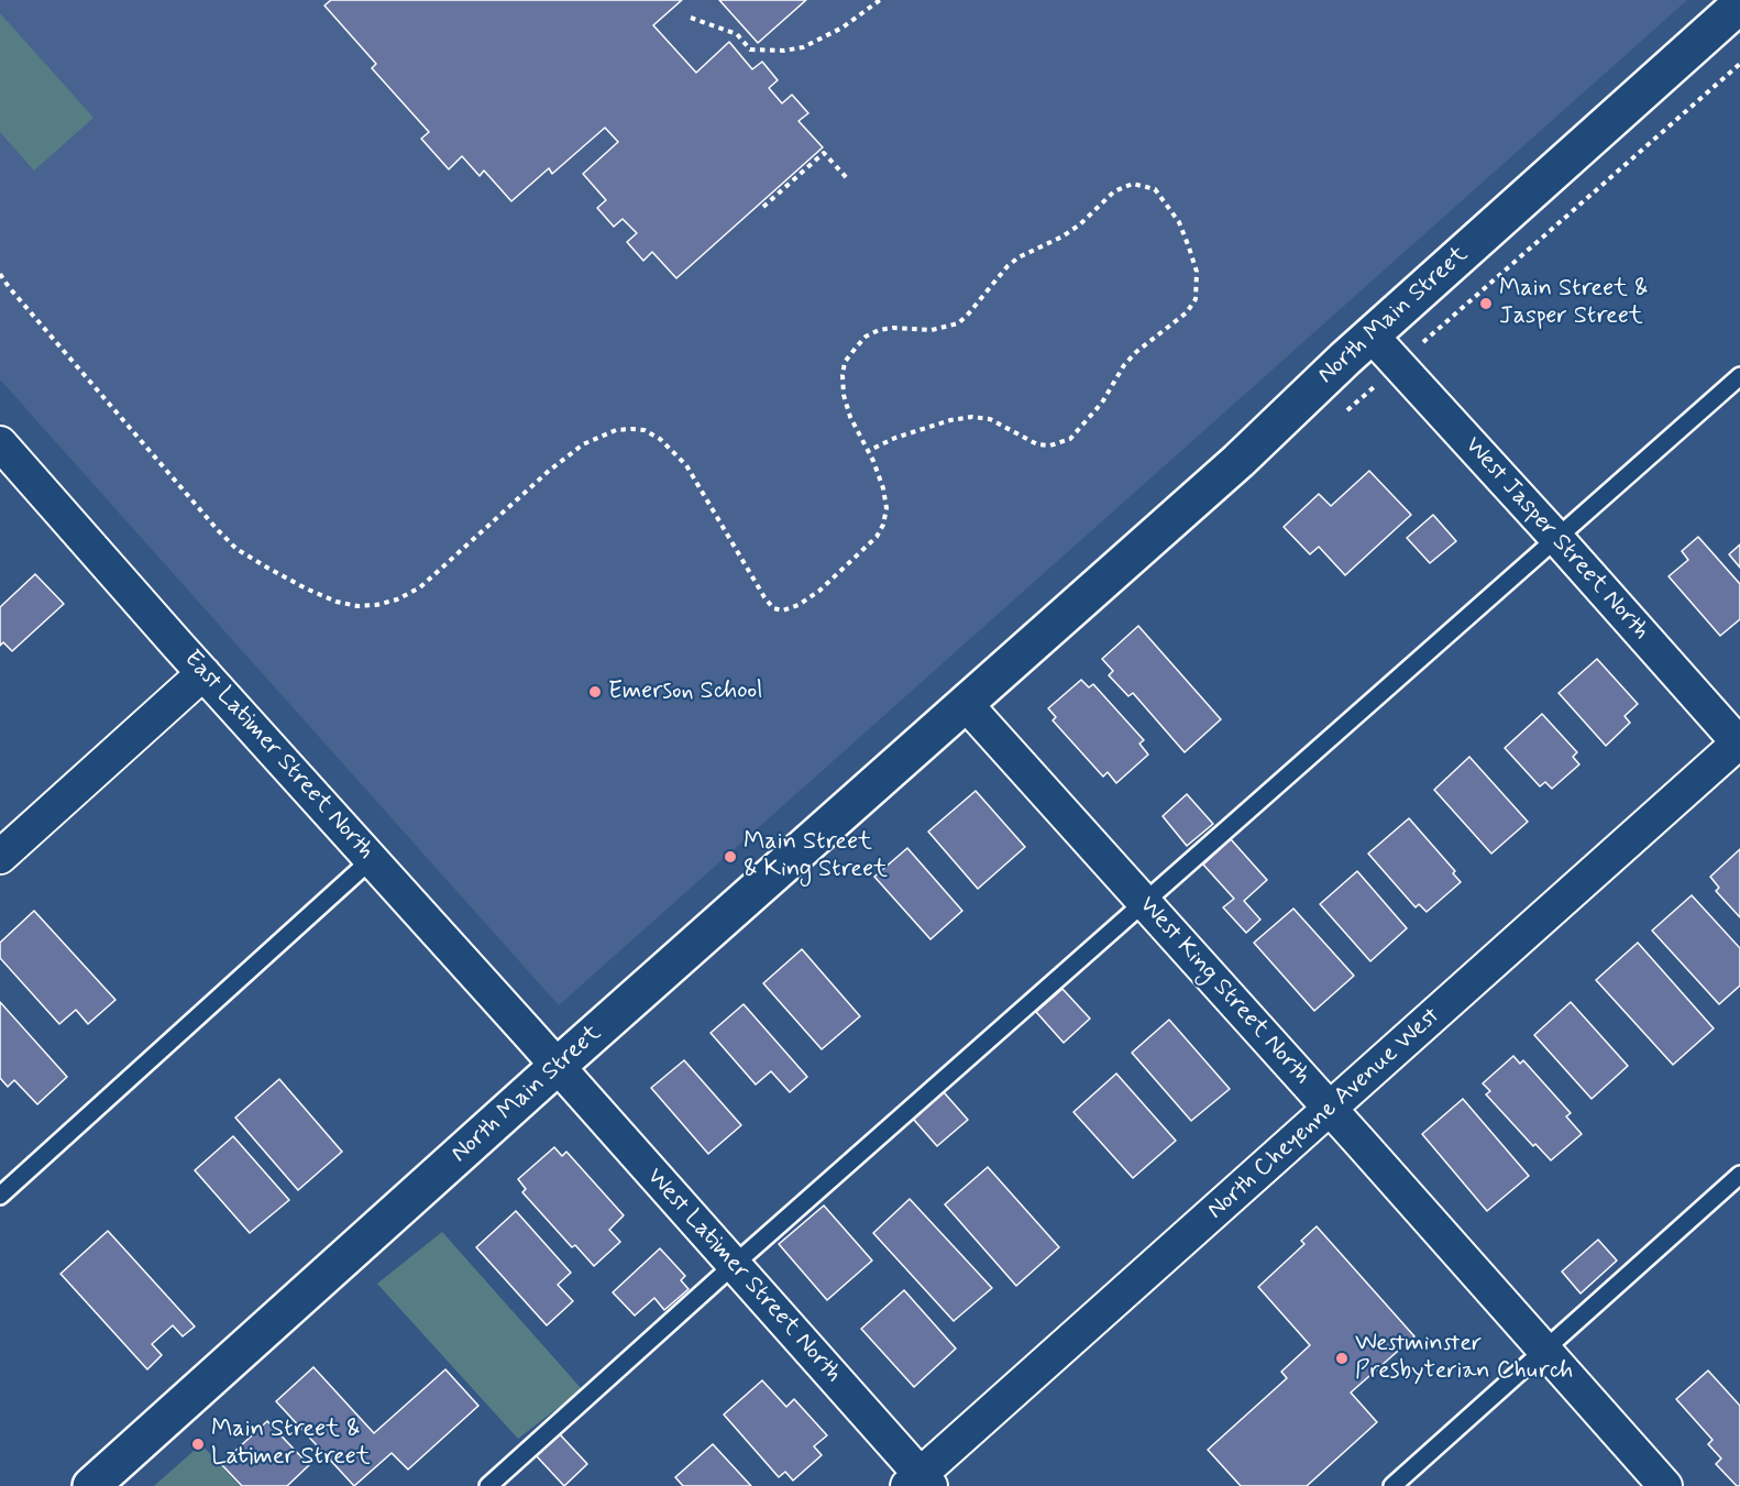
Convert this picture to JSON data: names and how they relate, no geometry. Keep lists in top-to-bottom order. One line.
{"streets":{"street":["North Main Street","West Jasper Street North","East Latimer Street North","West King Street North","North Cheyenne Avenue West","West Latimer Street North"]},"crossings":[["North Main Street","West Jasper Street North"],["North Main Street","East Latimer Street North"],["North Main Street","West King Street North"],["North Main Street","West Latimer Street North"],["West Jasper Street North","North Cheyenne Avenue West"],["East Latimer Street North","West Latimer Street North"],["West King Street North","North Cheyenne Avenue West"],["North Cheyenne Avenue West","West Latimer Street North"]],"places":["Main Street & Jasper Street","Emerson School","Main Street & King Street","Westminster Presbyterian Church","Main Street & Latimer Street"]}
